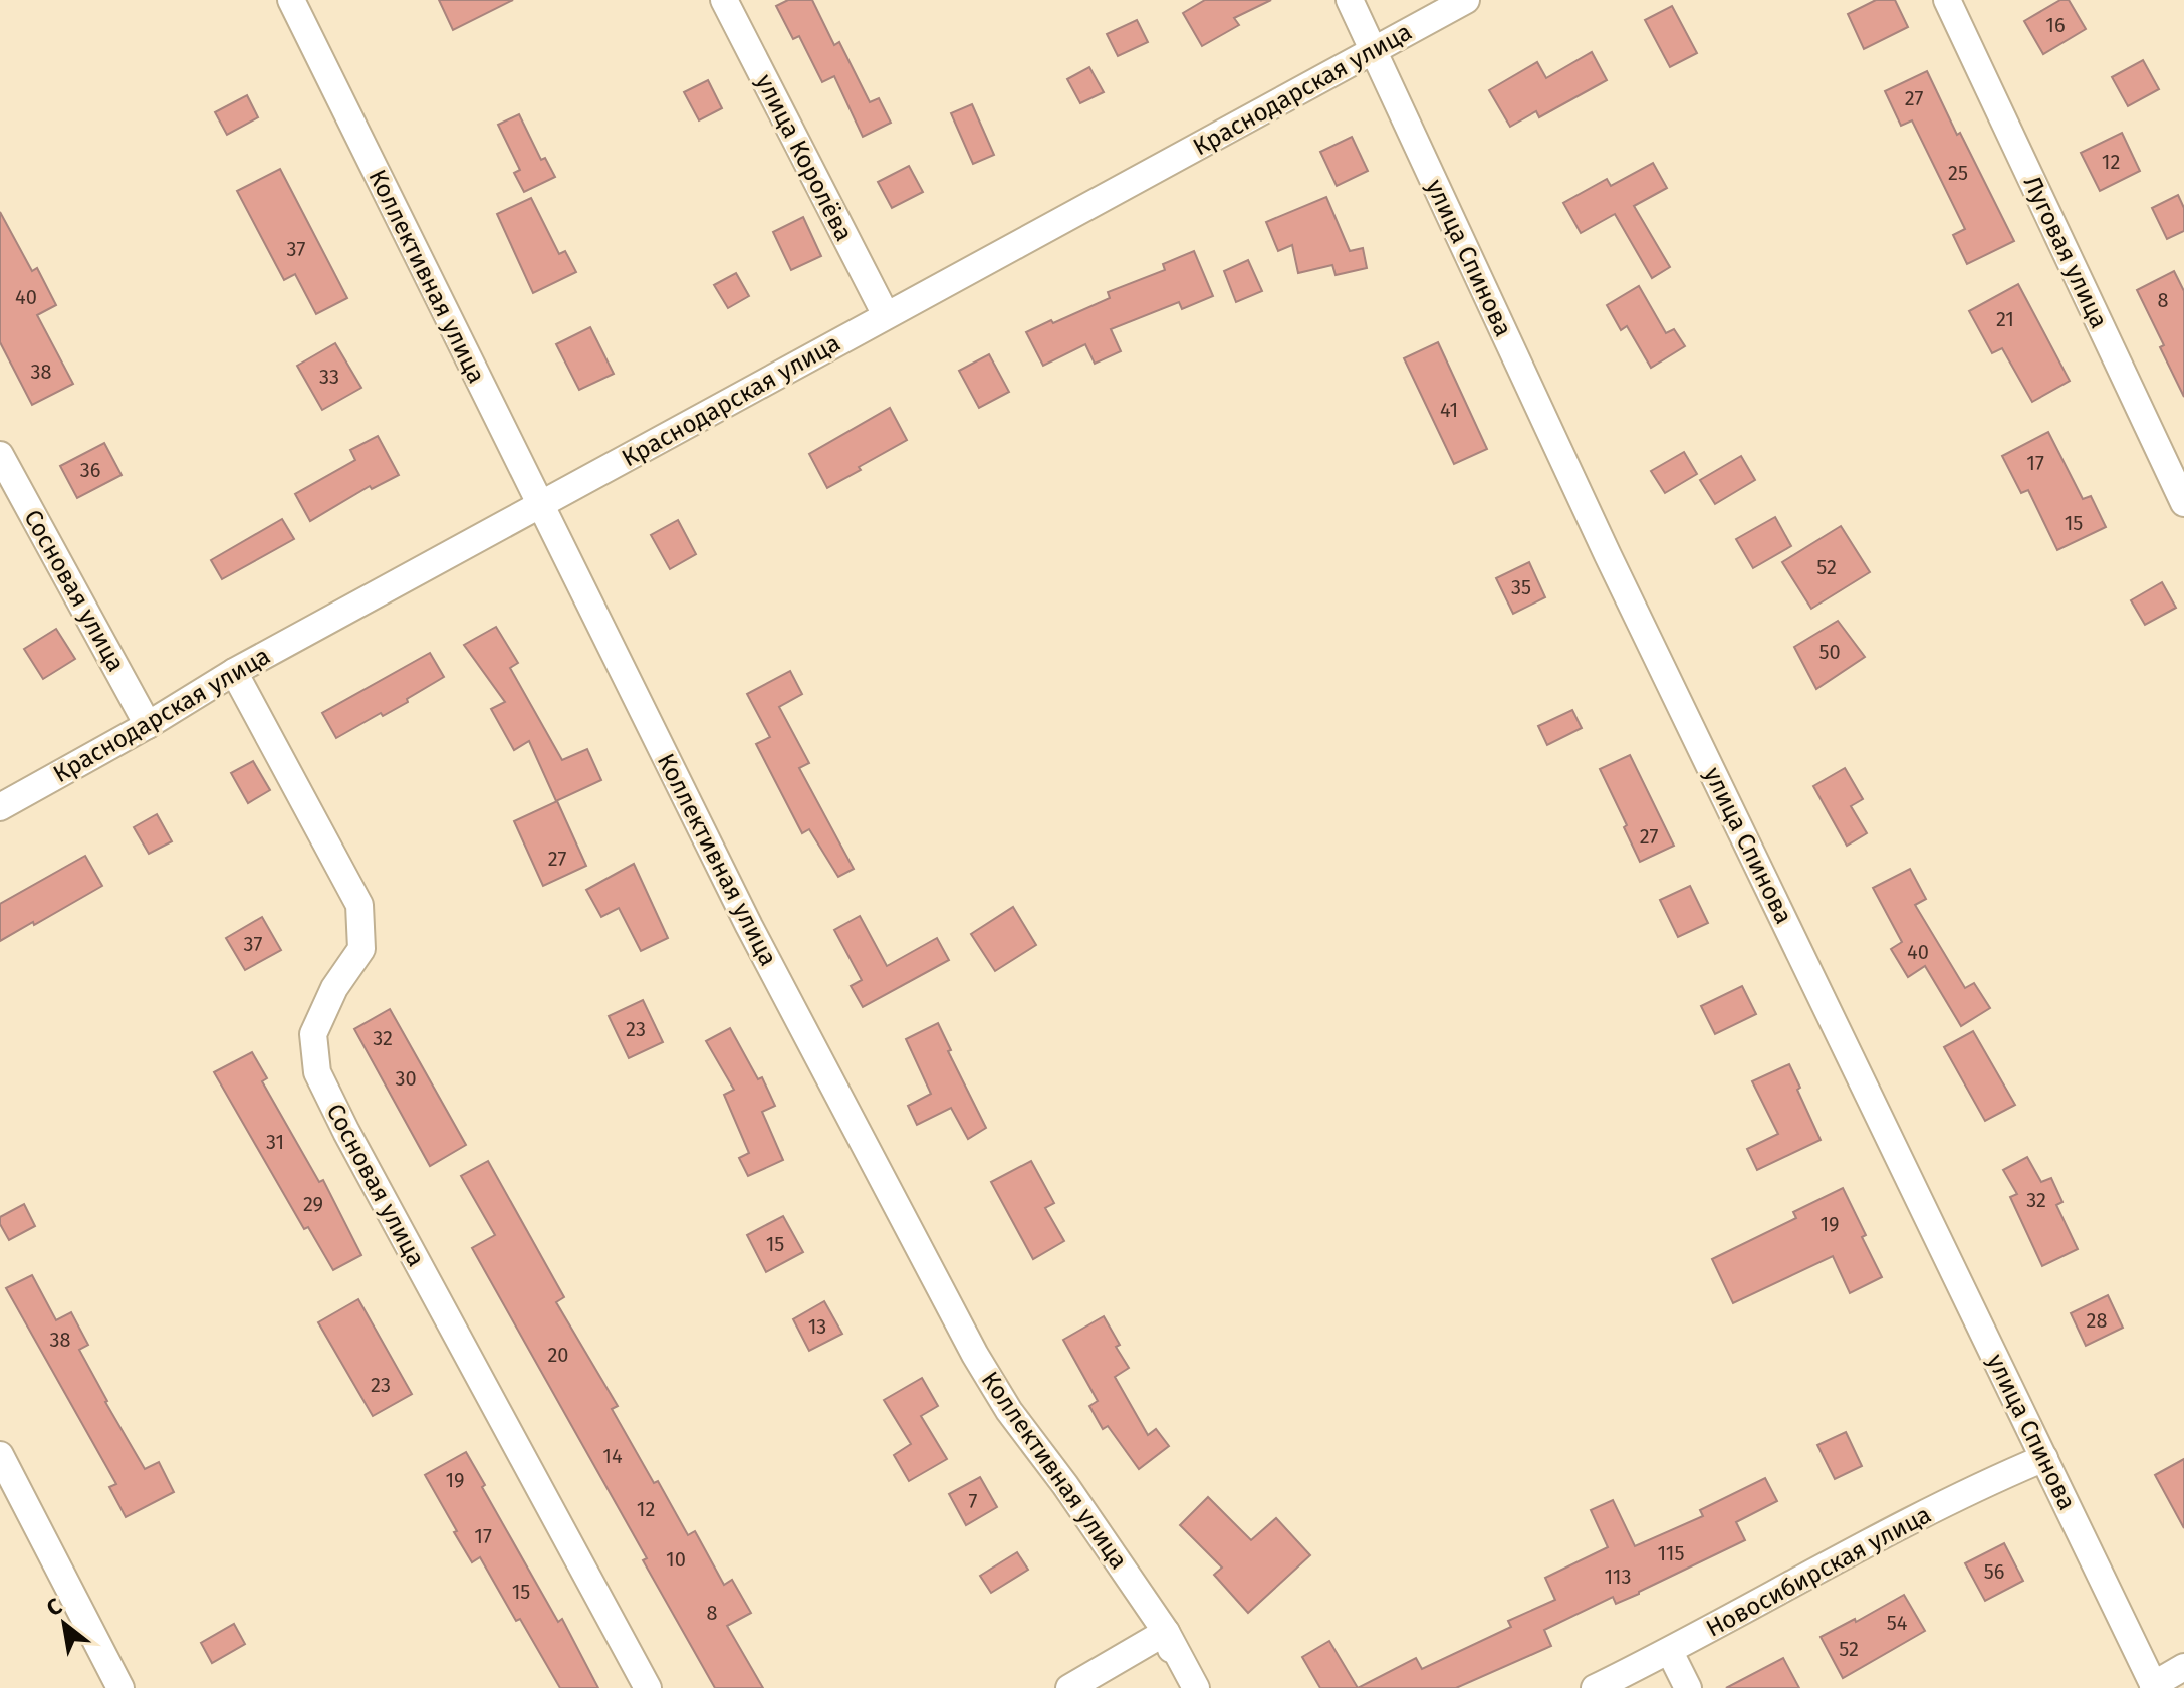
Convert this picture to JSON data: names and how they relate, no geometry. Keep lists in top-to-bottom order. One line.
{"streets":{"street":["Краснодарская улица","улица Королёва","Луговая улица","улица Спинова","Коллективная улица","Сосновая улица","Новосибирская улица"]},"crossings":[["Краснодарская улица","улица Королёва"],["Краснодарская улица","улица Спинова"],["Краснодарская улица","Коллективная улица"],["Краснодарская улица","Сосновая улица"],["улица Спинова","Новосибирская улица"]],"house_numbers":["16","27","12","25","37","40","8","21","38","33","41","17","36","15","52","35","50","27","27","37","40","23","32","30","31","32","29","19","15","28","13","38","20","23","14","19","7","12","17","115","10","56","113","15","8","54","52"],"north":"top left"}
